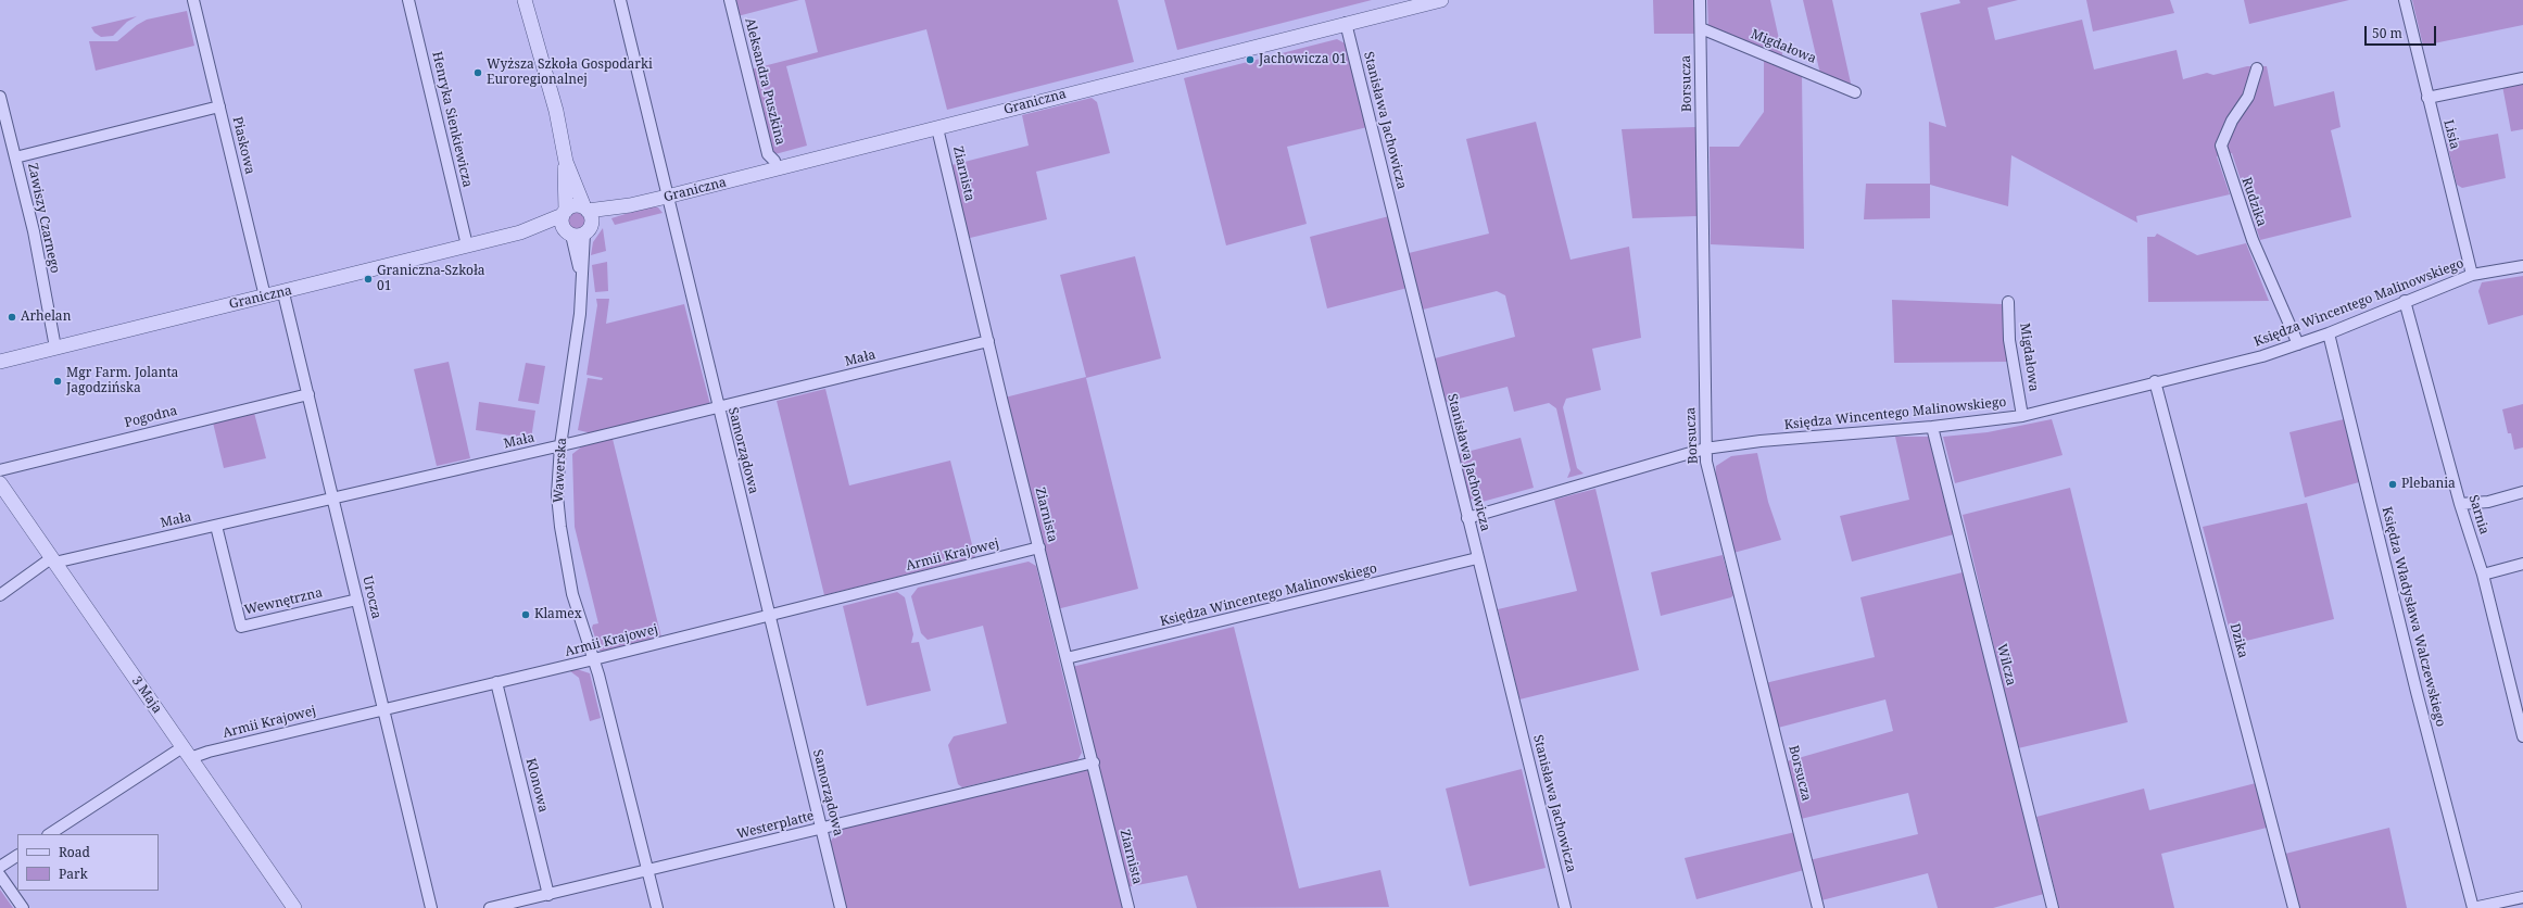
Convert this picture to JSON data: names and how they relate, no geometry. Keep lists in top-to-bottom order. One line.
{"streets":{"street":["Migdałowa","Aleksandra Puszkina","Borsucza","Graniczna","Henryka Sienkiewicza","Stanisława Jachowicza","Lisia","Piaskowa","Ziarnista","Rudzika","Zawiszy Czarnego","Księdza Wincentego Malinowskiego","Mała","Pogodna","Samorządowa","Wawerska","Sarnia","Armii Krajowej","Urocza","Wewnętrzna","Księdza Władysława Walczewskiego","Dzika","Wilcza","3 Maja","Klonowa","Westerplatte"]},"crossings":[["Migdałowa","Borsucza"],["Migdałowa","Księdza Wincentego Malinowskiego"],["Aleksandra Puszkina","Graniczna"],["Borsucza","Księdza Wincentego Malinowskiego"],["Graniczna","Henryka Sienkiewicza"],["Graniczna","Stanisława Jachowicza"],["Graniczna","Piaskowa"],["Graniczna","Ziarnista"],["Graniczna","Zawiszy Czarnego"],["Graniczna","Samorządowa"],["Graniczna","Wawerska"],["Graniczna","Urocza"],["Stanisława Jachowicza","Księdza Wincentego Malinowskiego"],["Lisia","Księdza Wincentego Malinowskiego"],["Ziarnista","Księdza Wincentego Malinowskiego"],["Ziarnista","Mała"],["Ziarnista","Armii Krajowej"],["Ziarnista","Westerplatte"],["Rudzika","Księdza Wincentego Malinowskiego"],["Księdza Wincentego Malinowskiego","Sarnia"],["Księdza Wincentego Malinowskiego","Księdza Władysława Walczewskiego"],["Księdza Wincentego Malinowskiego","Dzika"],["Księdza Wincentego Malinowskiego","Wilcza"],["Mała","Samorządowa"],["Mała","Wawerska"],["Mała","Urocza"],["Mała","Wewnętrzna"],["Mała","3 Maja"],["Pogodna","Urocza"],["Samorządowa","Armii Krajowej"],["Samorządowa","Westerplatte"],["Wawerska","Armii Krajowej"],["Wawerska","Westerplatte"],["Armii Krajowej","Urocza"],["Armii Krajowej","3 Maja"],["Armii Krajowej","Klonowa"],["Urocza","Wewnętrzna"],["Klonowa","Westerplatte"]],"places":["Jachowicza 01","Wyższa Szkoła Gospodarki Euroregionalnej","Graniczna-Szkoła 01","Arhelan","Mgr Farm. Jolanta Jagodzińska","Plebania","Klamex"],"legend":["Road","Park"],"scale_bar":"50 m"}
